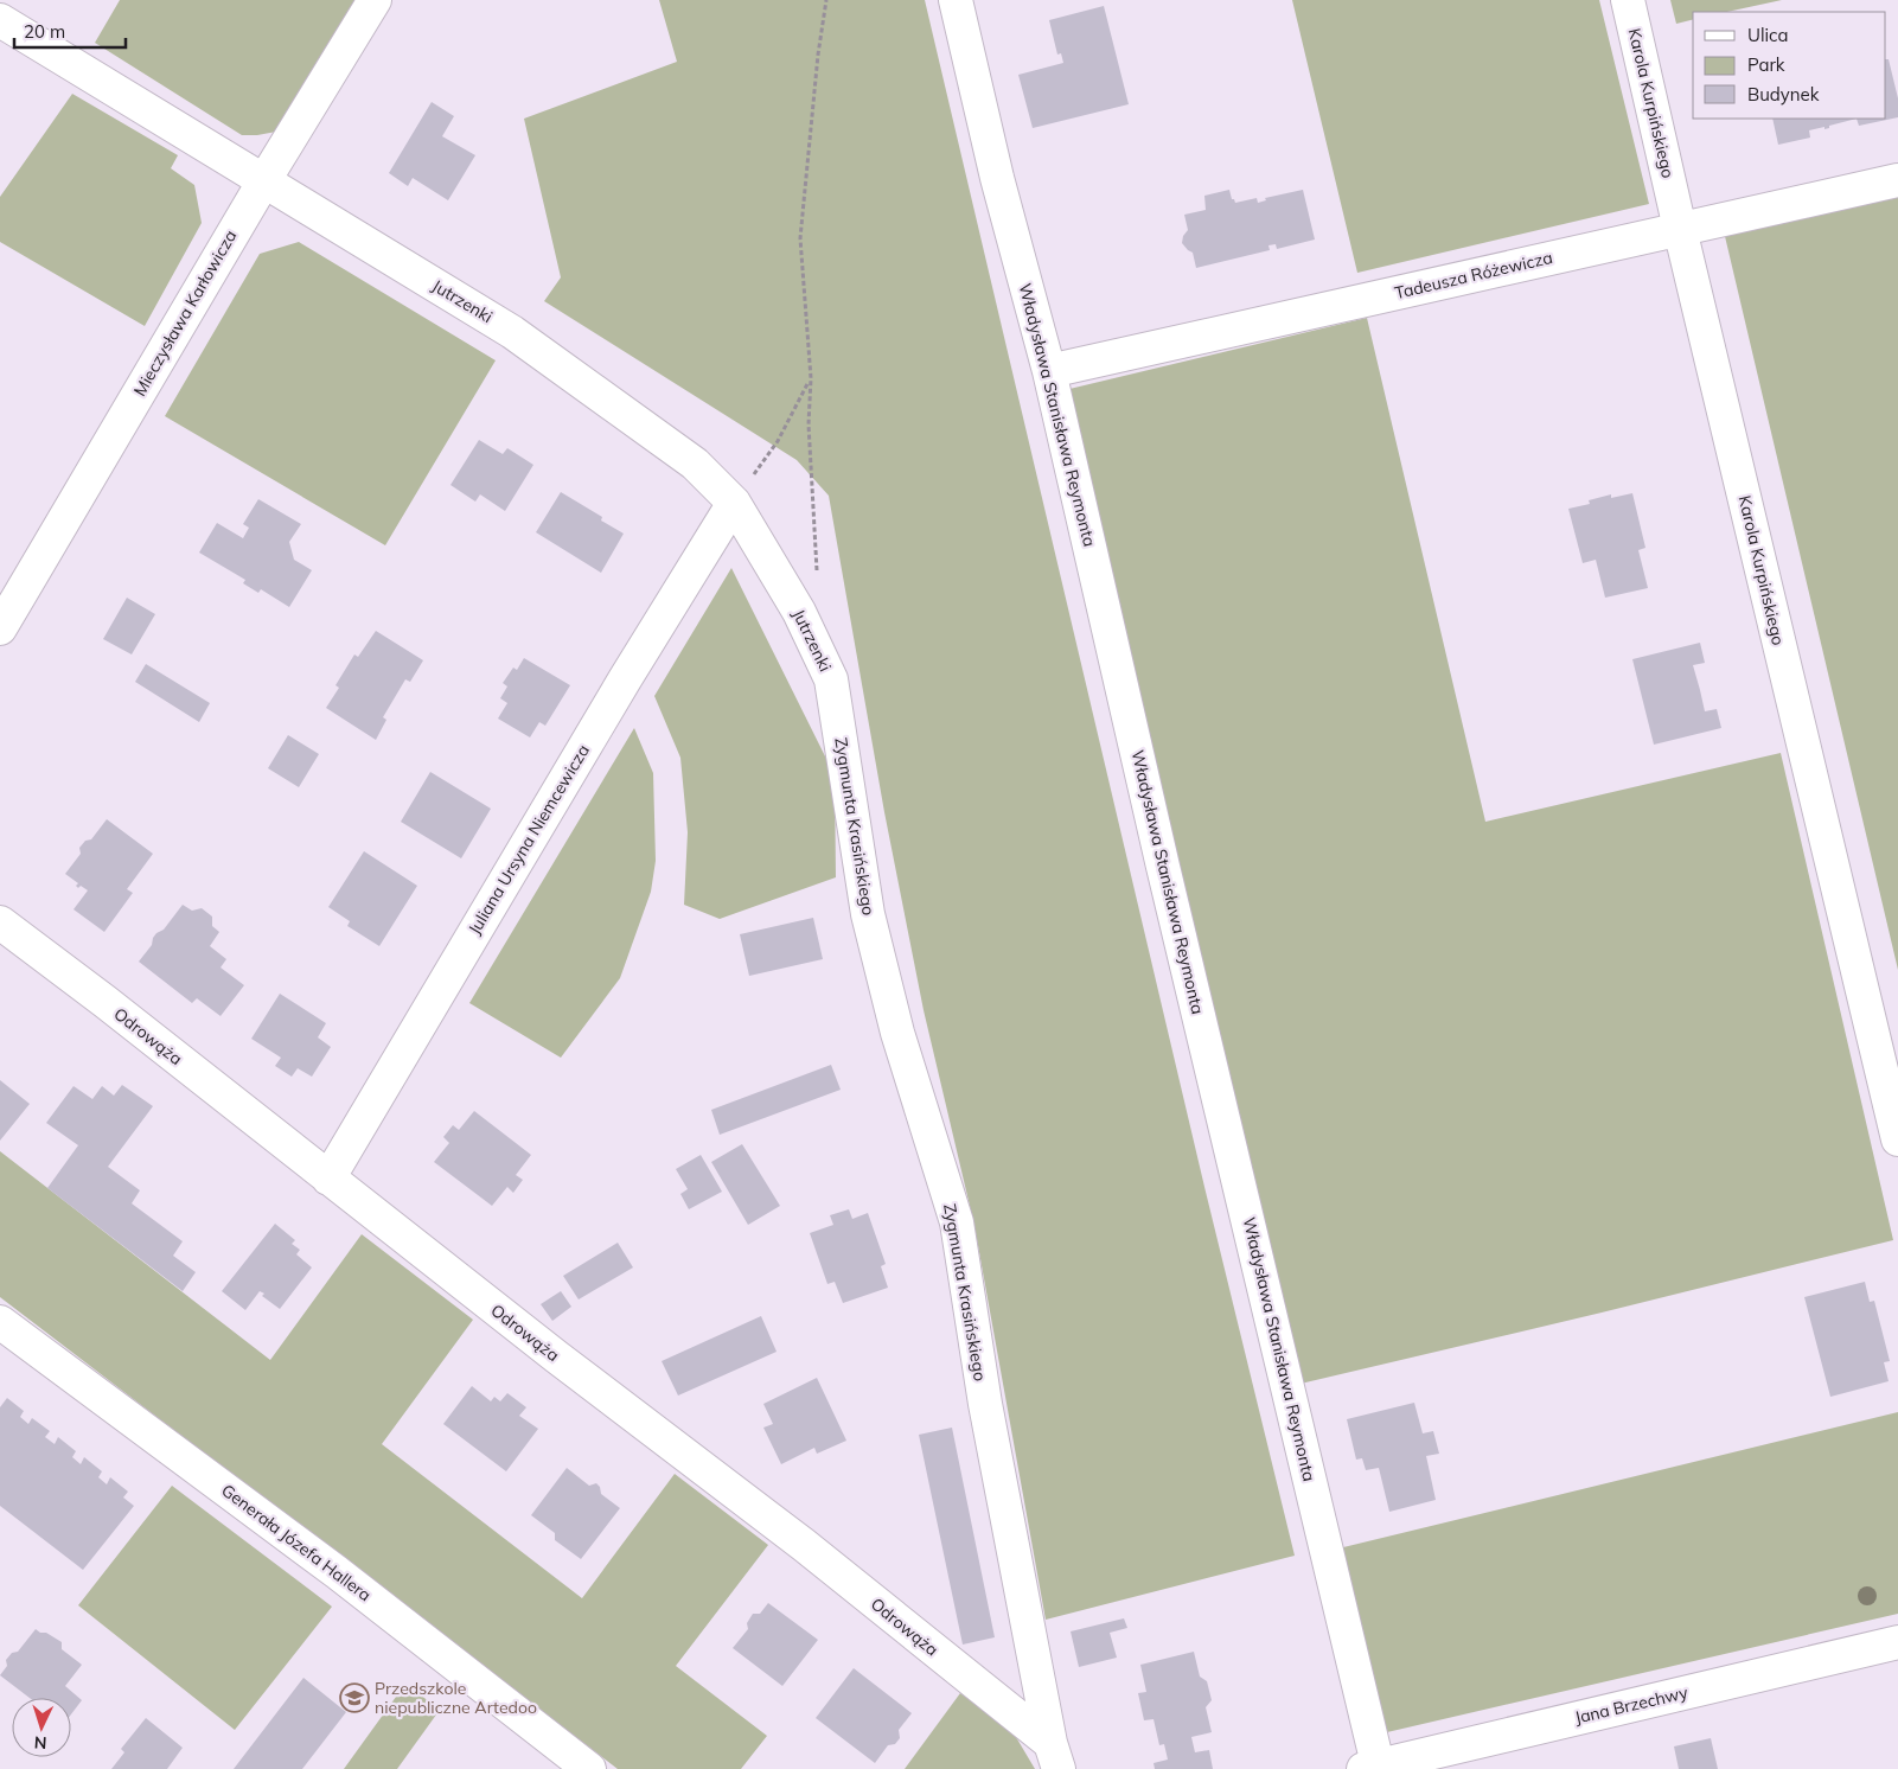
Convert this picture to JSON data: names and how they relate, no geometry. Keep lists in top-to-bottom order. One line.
{"streets":{"street":["Karola Kurpińskiego","Tadeusza Różewicza","Jutrzenki","Mieczysława Karłowicza","Władysława Stanisława Reymonta","Zygmunta Krasińskiego","Juliana Ursyna Niemcewicza","Odrowąża","Generała Józefa Hallera","Jana Brzechwy"]},"crossings":[["Karola Kurpińskiego","Tadeusza Różewicza"],["Tadeusza Różewicza","Władysława Stanisława Reymonta"],["Jutrzenki","Mieczysława Karłowicza"],["Jutrzenki","Zygmunta Krasińskiego"],["Jutrzenki","Juliana Ursyna Niemcewicza"],["Władysława Stanisława Reymonta","Jana Brzechwy"],["Zygmunta Krasińskiego","Odrowąża"],["Juliana Ursyna Niemcewicza","Odrowąża"]],"places":{"school or university":["Przedszkole niepubliczne Artedoo"]},"legend":["Ulica","Park","Budynek"],"scale_bar":"20 m","north":"bottom"}
